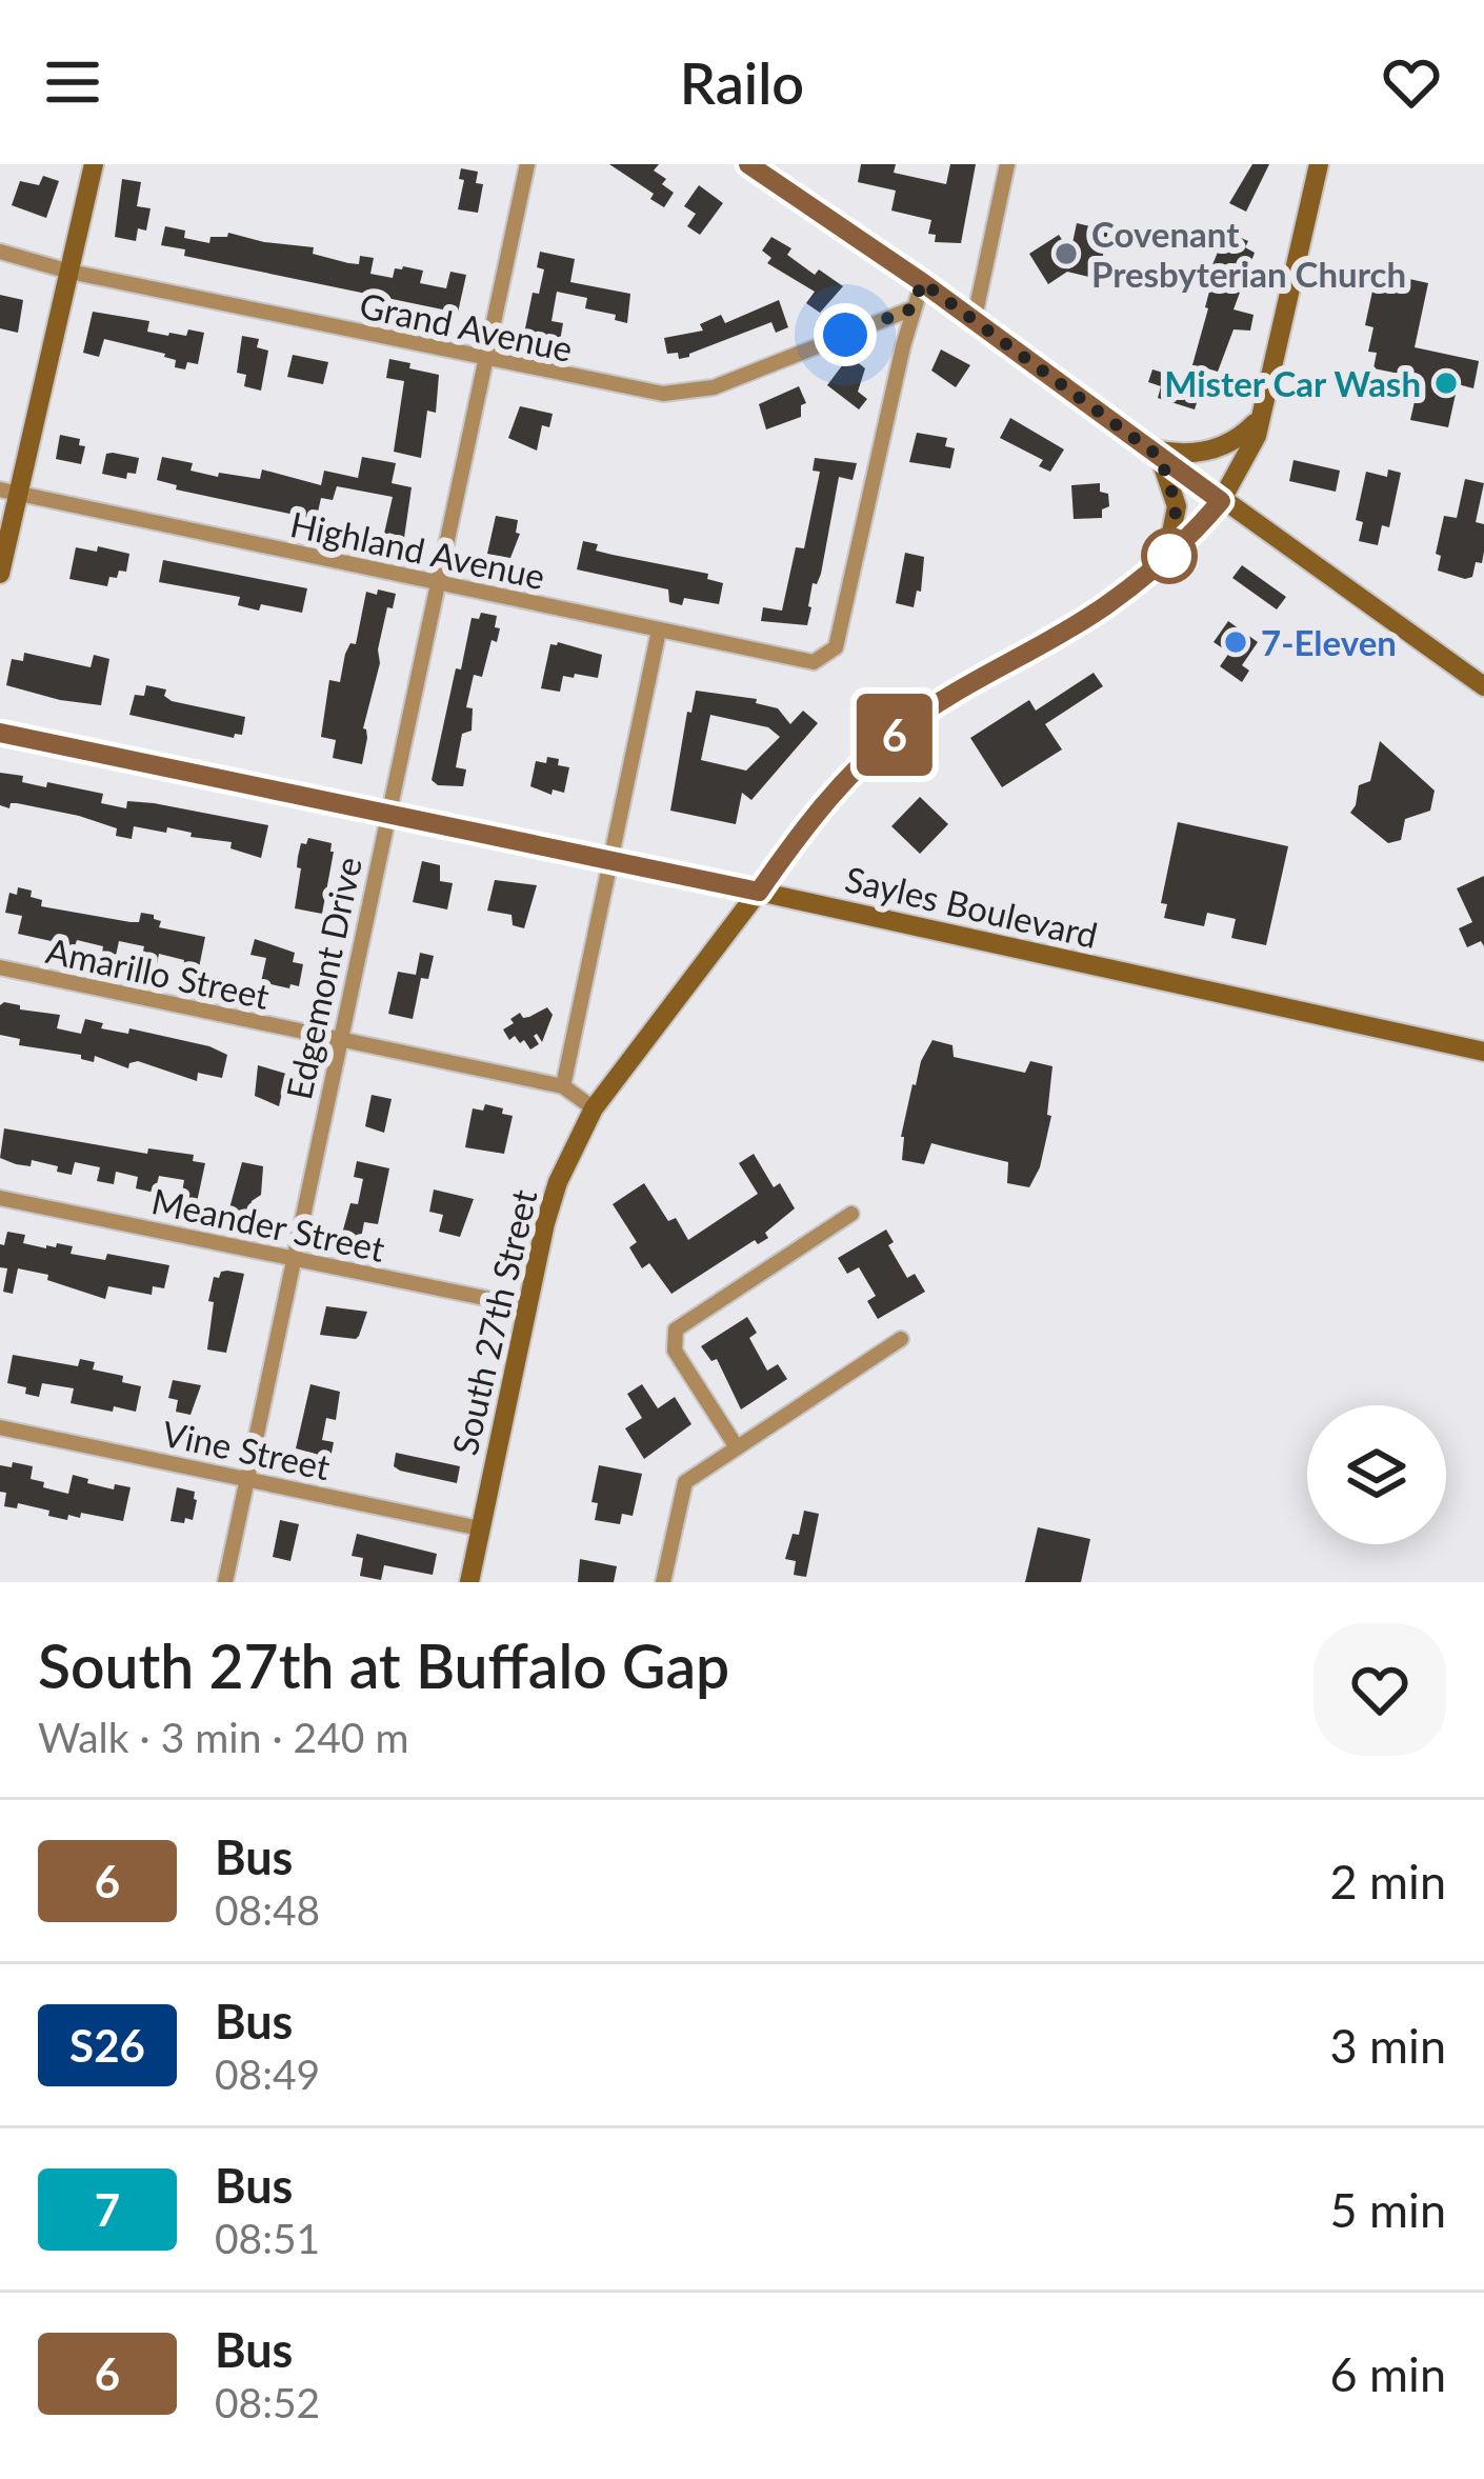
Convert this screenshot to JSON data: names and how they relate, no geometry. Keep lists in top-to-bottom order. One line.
{"streets":{"main road":["Sayles Boulevard","South 27th Street"],"street":["Grand Avenue","Highland Avenue","Amarillo Street","Edgemont Drive","Meander Street","Vine Street"]},"crossings":[["Grand Avenue","Highland Avenue"],["Grand Avenue","Edgemont Drive"],["Highland Avenue","Edgemont Drive"],["Sayles Boulevard","Edgemont Drive"],["Sayles Boulevard","South 27th Street"],["Amarillo Street","Edgemont Drive"],["Amarillo Street","South 27th Street"],["Edgemont Drive","Meander Street"],["Edgemont Drive","Vine Street"],["Meander Street","South 27th Street"],["South 27th Street","Vine Street"]],"places":["Covenant Presbyterian Church","Mister Car Wash","7-Eleven"],"lines":["bus line 6"],"page":{"header":"Railo","on_map":"6","heading":["South 27th at Buffalo Gap","Walk · 3 min · 240 m"],"list":[{"mark":"6","name":"Bus","note":"08:48","value":"2 min"},{"mark":"S26","name":"Bus","note":"08:49","value":"3 min"},{"mark":"7","name":"Bus","note":"08:51","value":"5 min"},{"mark":"6","name":"Bus","note":"08:52","value":"6 min"}]}}
